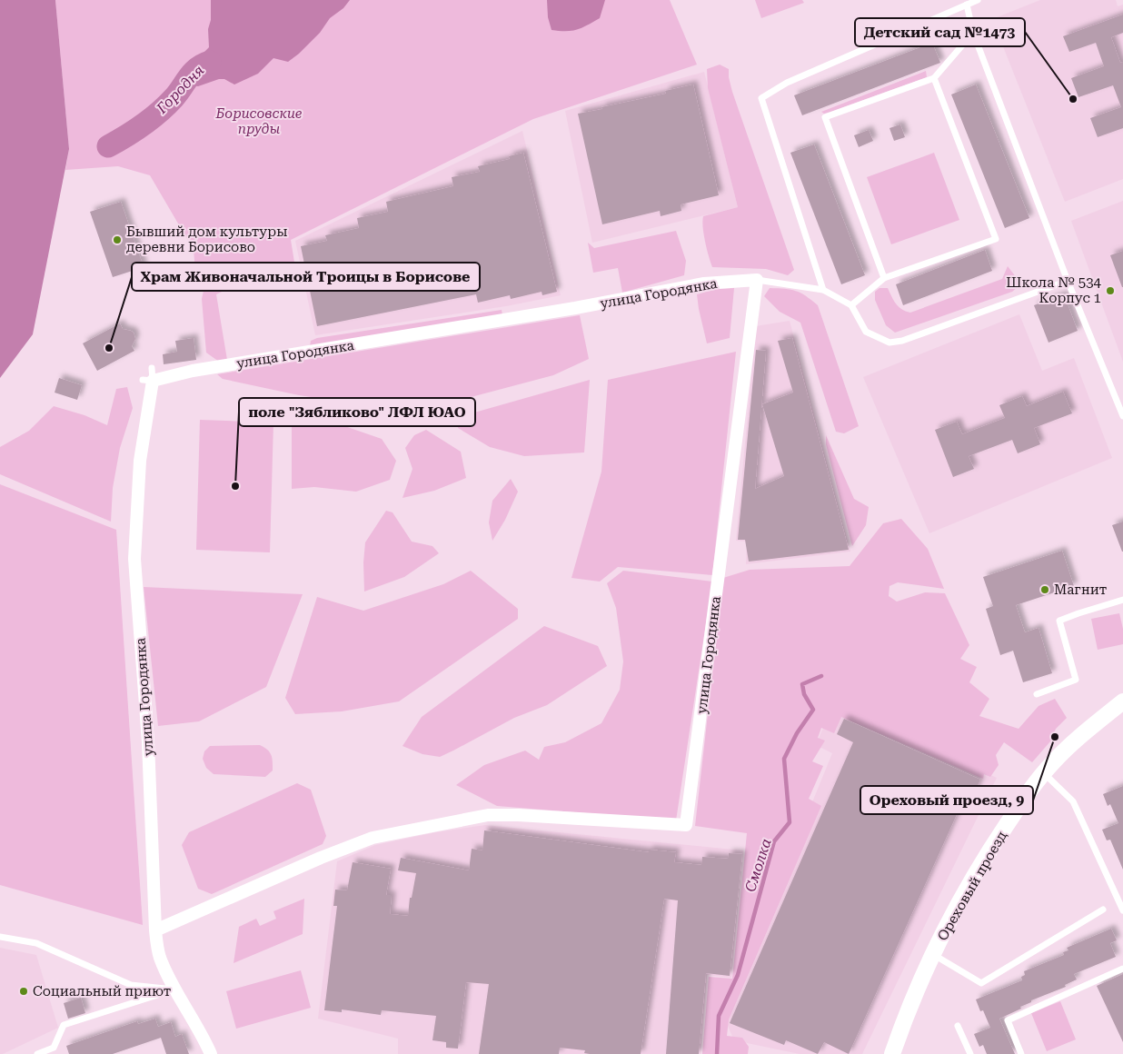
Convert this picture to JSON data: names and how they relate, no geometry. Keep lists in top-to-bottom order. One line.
{"streets":{"street":["улица Городянка","Ореховый проезд"]},"water":["Городня","Смолка"],"parks":["Борисовские пруды"],"places":["Детский сад №1473","Бывший дом культуры деревни Борисово","Школа № 534 Корпус 1","Храм Живоначальной Троицы в Борисове","поле \"Зябликово\" ЛФЛ ЮАО","Магнит","Ореховый проезд, 9","Социальный приют"]}
